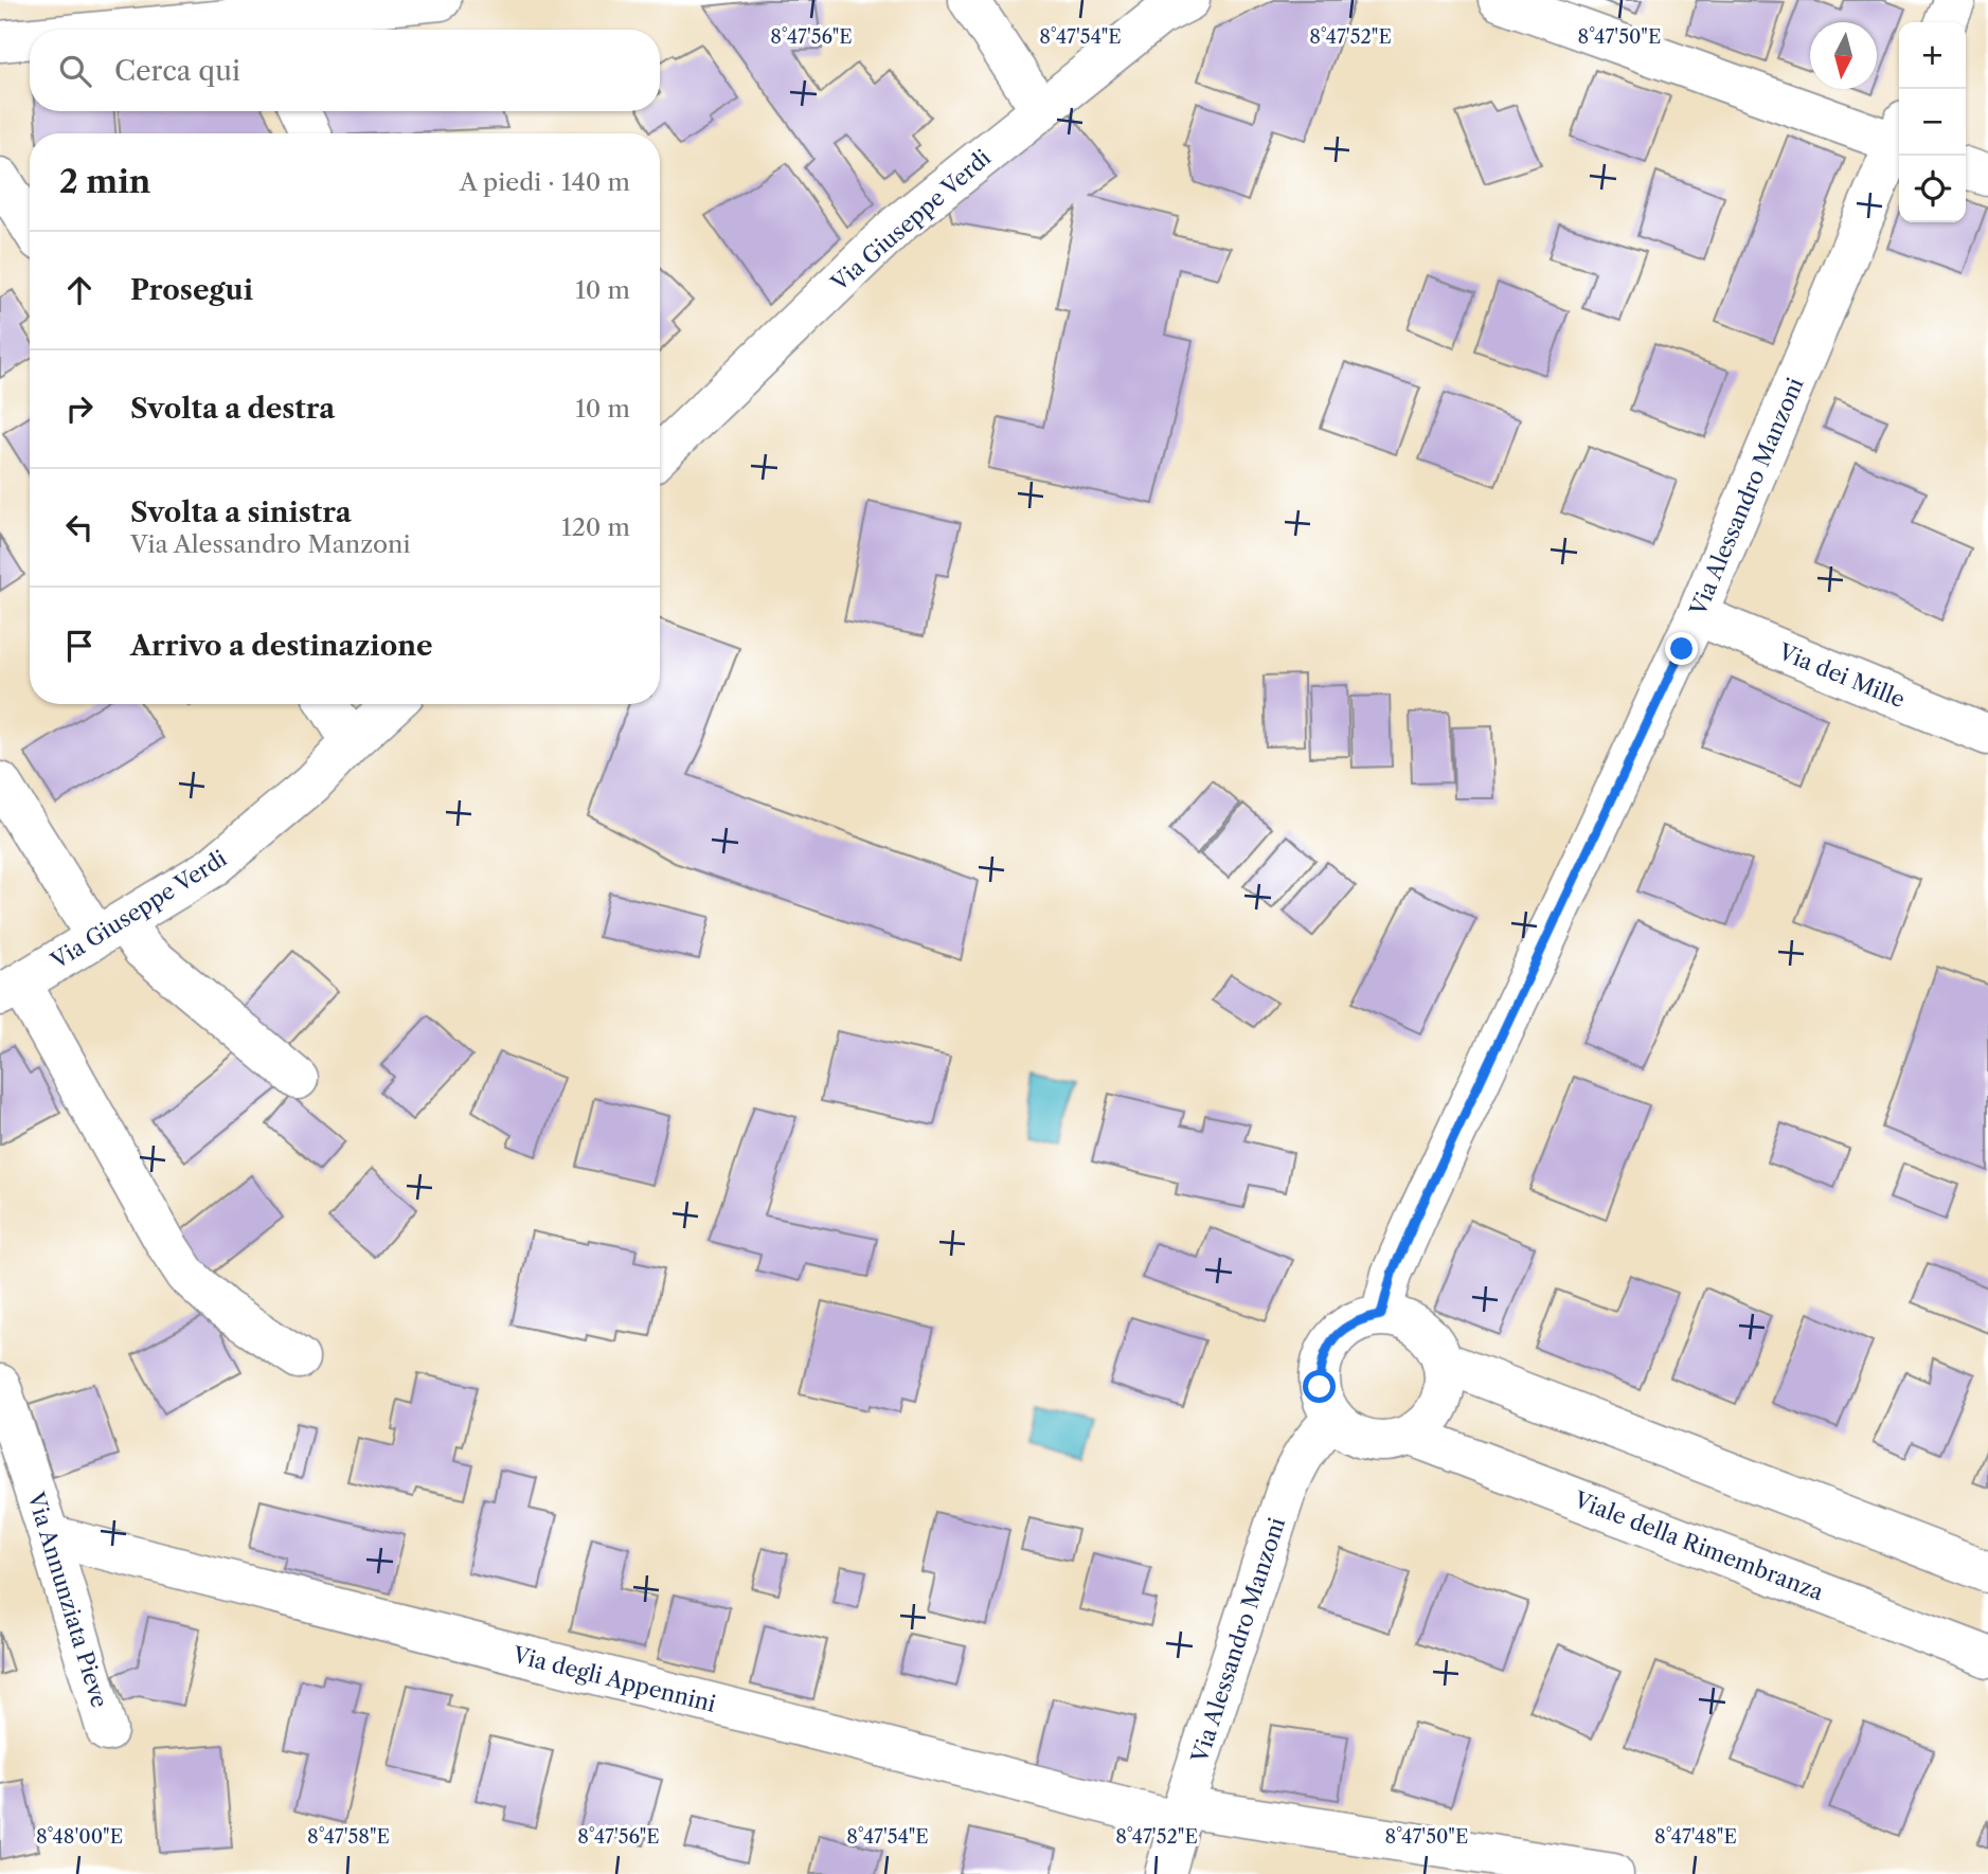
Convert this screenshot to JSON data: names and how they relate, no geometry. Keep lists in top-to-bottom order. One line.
{"streets":{"street":["Via Giuseppe Verdi","Via Alessandro Manzoni","Via dei Mille","Viale della Rimembranza","Via Annunziata Pieve","Via degli Appennini"]},"crossings":[["Via Alessandro Manzoni","Via dei Mille"],["Via Alessandro Manzoni","Viale della Rimembranza"],["Via Alessandro Manzoni","Via degli Appennini"],["Via Annunziata Pieve","Via degli Appennini"]],"north":"bottom","page":{"map_buttons":["+","−"],"search":"Cerca qui","heading":["2 min","A piedi · 140 m"],"list":[["Prosegui","10 m"],["Svolta a destra","10 m"],["Svolta a sinistra","Via Alessandro Manzoni","120 m"],"Arrivo a destinazione"]},"coordinates":["8°47'56\"E","8°47'54\"E","8°47'52\"E","8°47'50\"E","8°48'00\"E","8°47'58\"E","8°47'48\"E"]}
